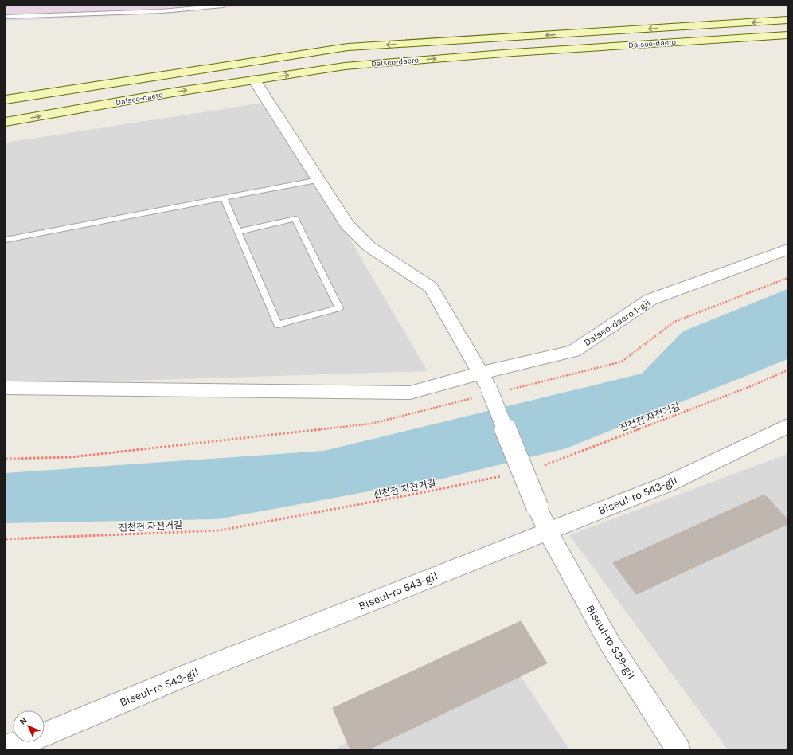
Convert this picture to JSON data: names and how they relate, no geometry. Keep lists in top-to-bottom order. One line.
{"streets":{"main road":["Dalseo-daero"],"street":["Dalseo-daero 1-gil","Biseul-ro 543-gil","Biseul-ro 539-gil"],"path":["진천천 자전거길"]},"crossings":[["Dalseo-daero","Biseul-ro 539-gil"],["Dalseo-daero 1-gil","Biseul-ro 539-gil"],["Biseul-ro 543-gil","Biseul-ro 539-gil"]],"north":"top left"}
